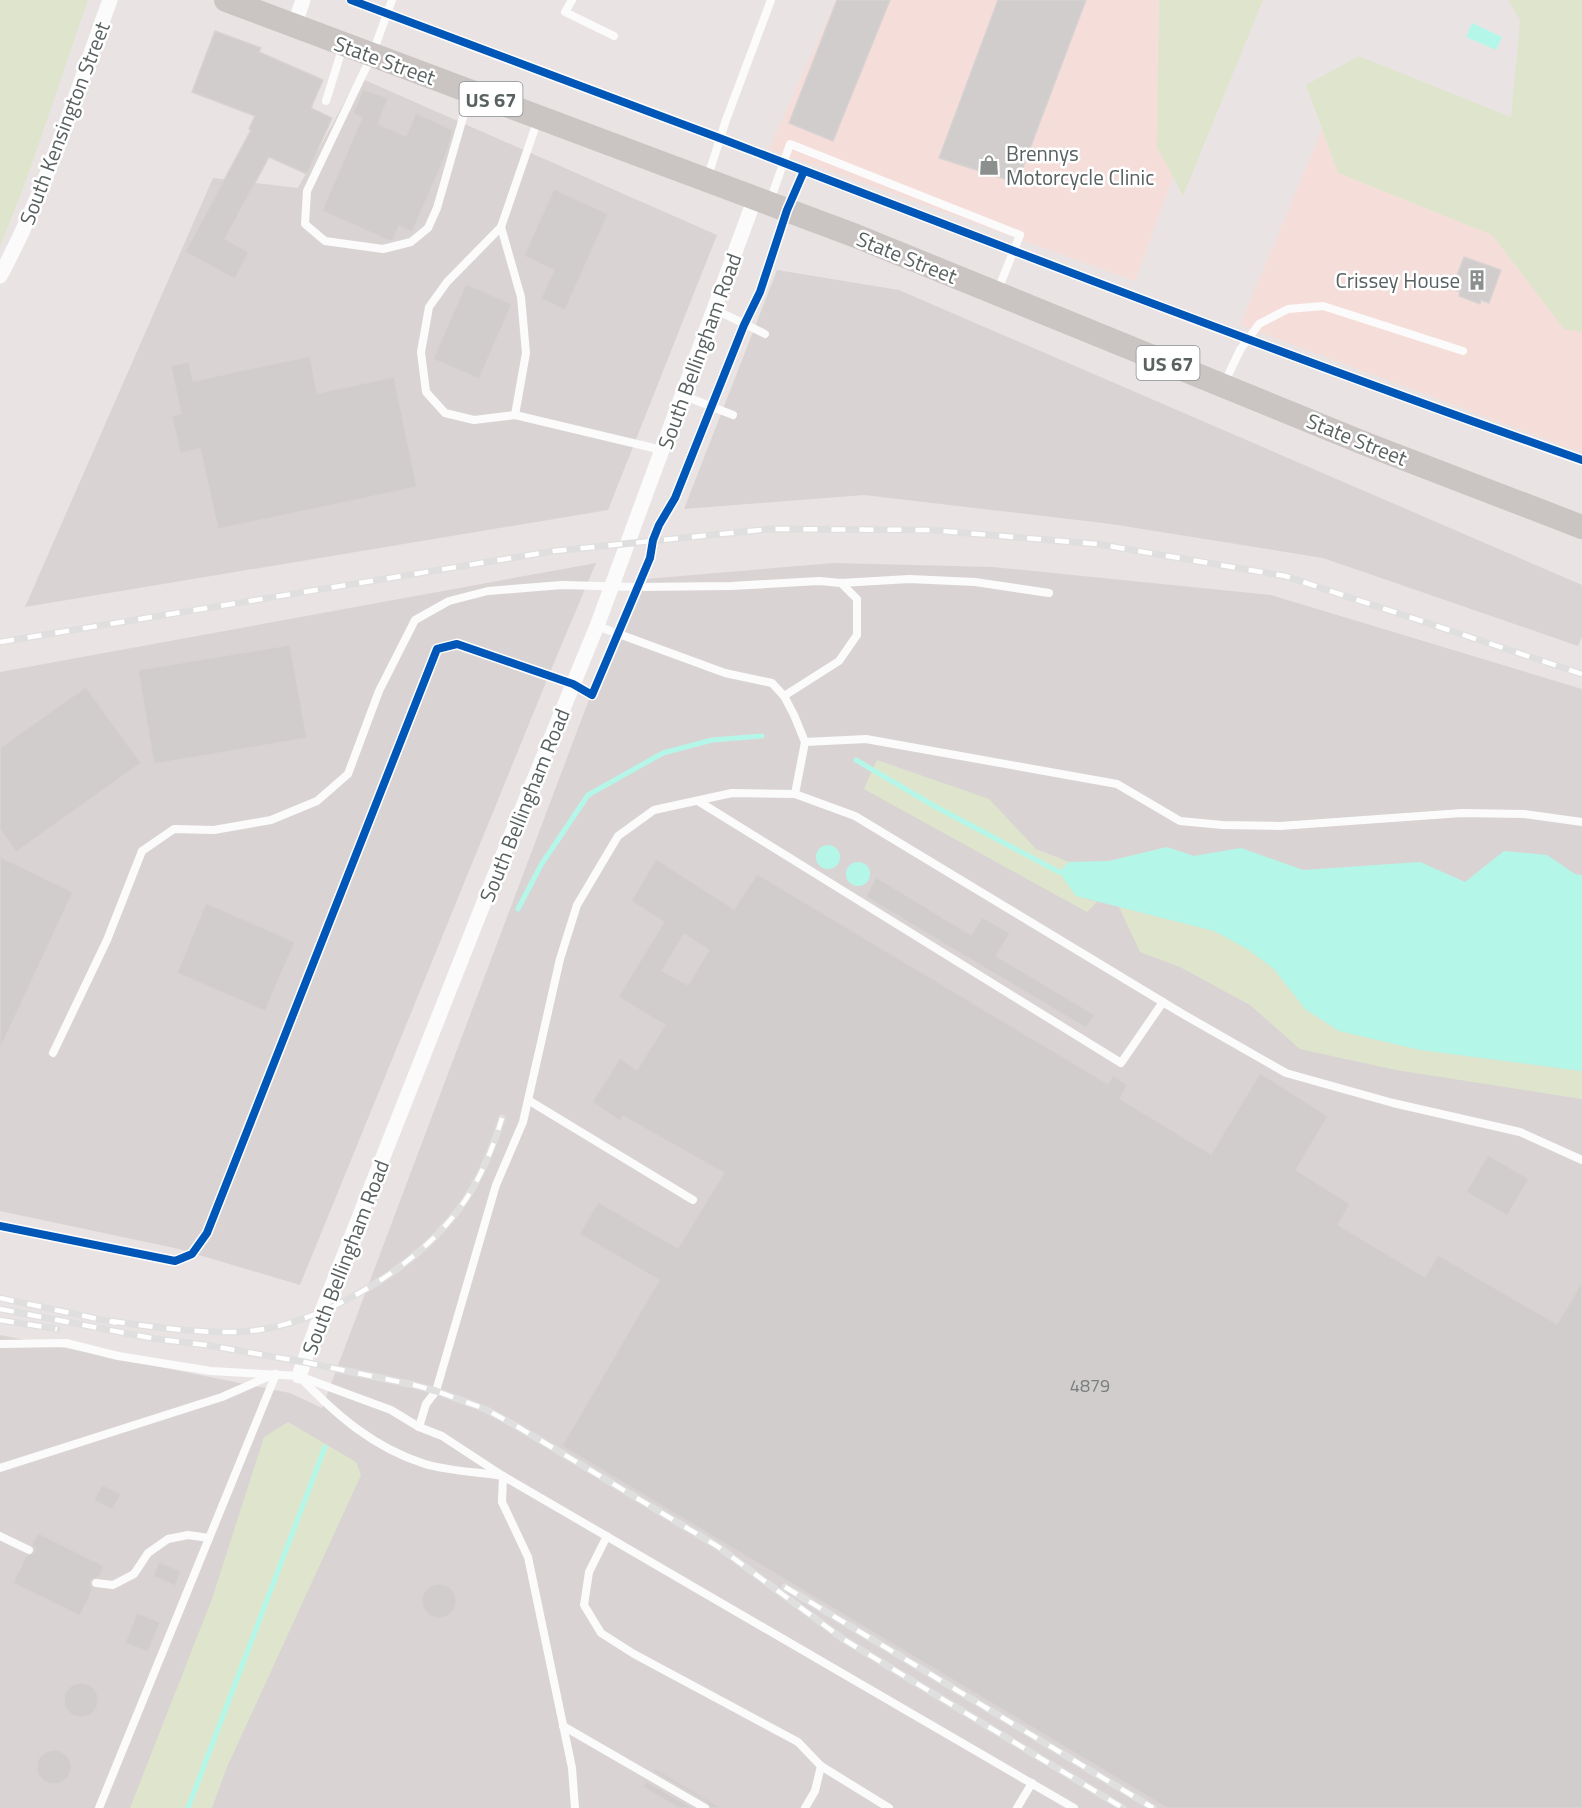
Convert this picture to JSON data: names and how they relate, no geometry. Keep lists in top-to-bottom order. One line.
{"streets":{"main road":["State Street","US 67"],"street":["South Kensington Street","South Bellingham Road"]},"crossings":[["State Street","South Bellingham Road"]],"places":{"shop":["Brennys Motorcycle Clinic"],"building":["Crissey House"]},"house_numbers":["4879"]}
